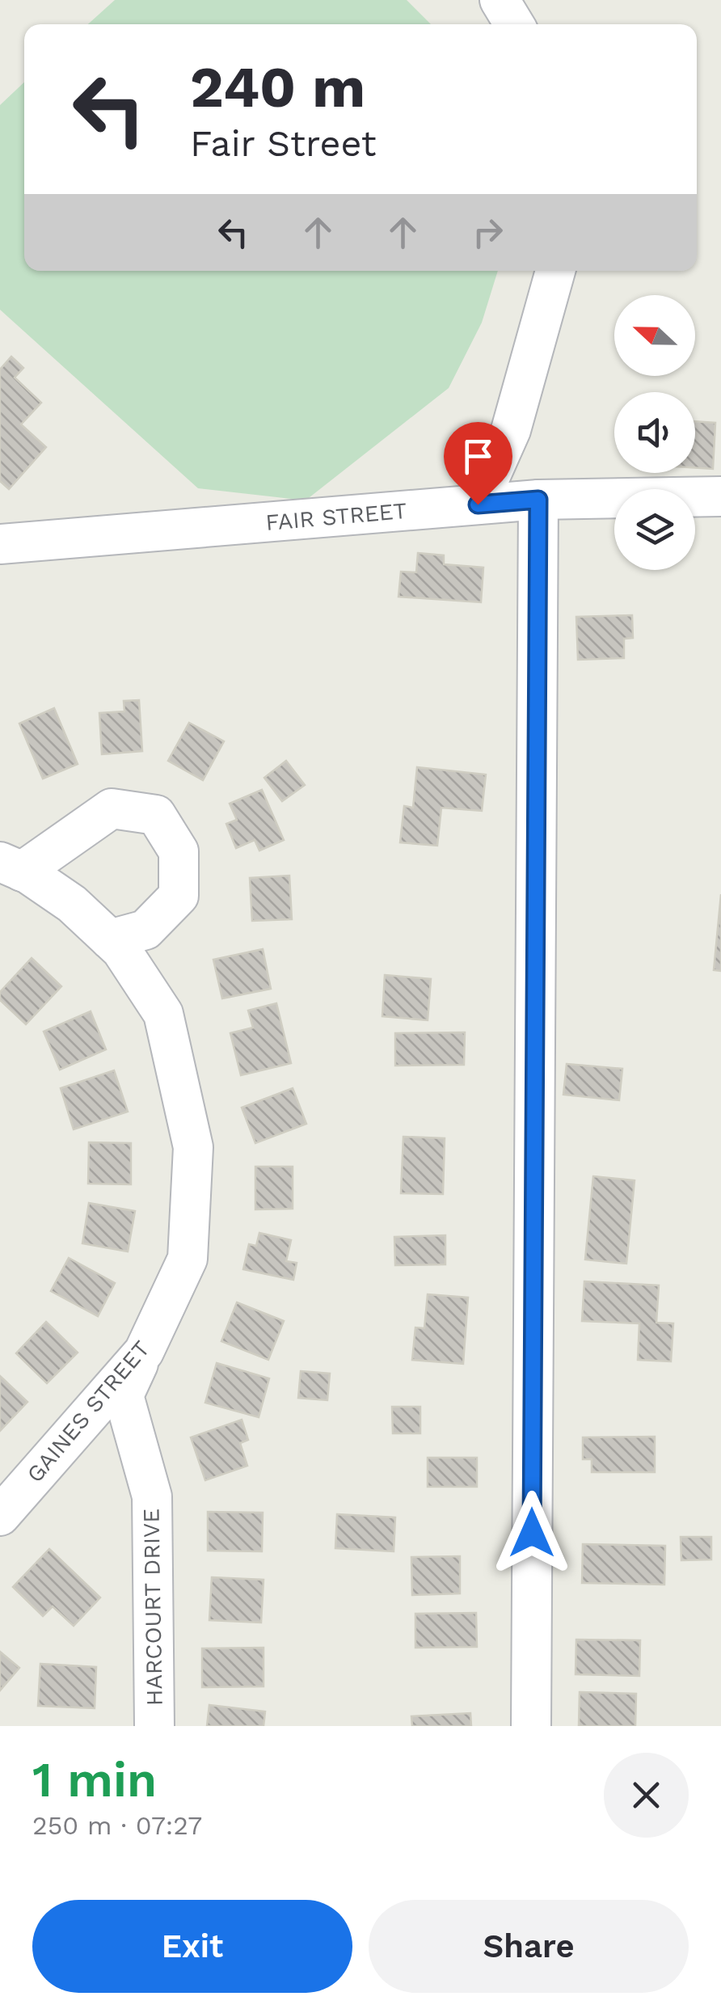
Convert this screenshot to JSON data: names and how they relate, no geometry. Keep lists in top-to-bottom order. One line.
{"streets":{"street":["FAIR STREET","GAINES STREET","HARCOURT DRIVE"]},"crossings":[["GAINES STREET","HARCOURT DRIVE"]],"north":"left","page":{"turn":["240 m","Fair Street"],"heading":["1 min","250 m · 07:27"],"buttons":["Exit","Share"]}}
